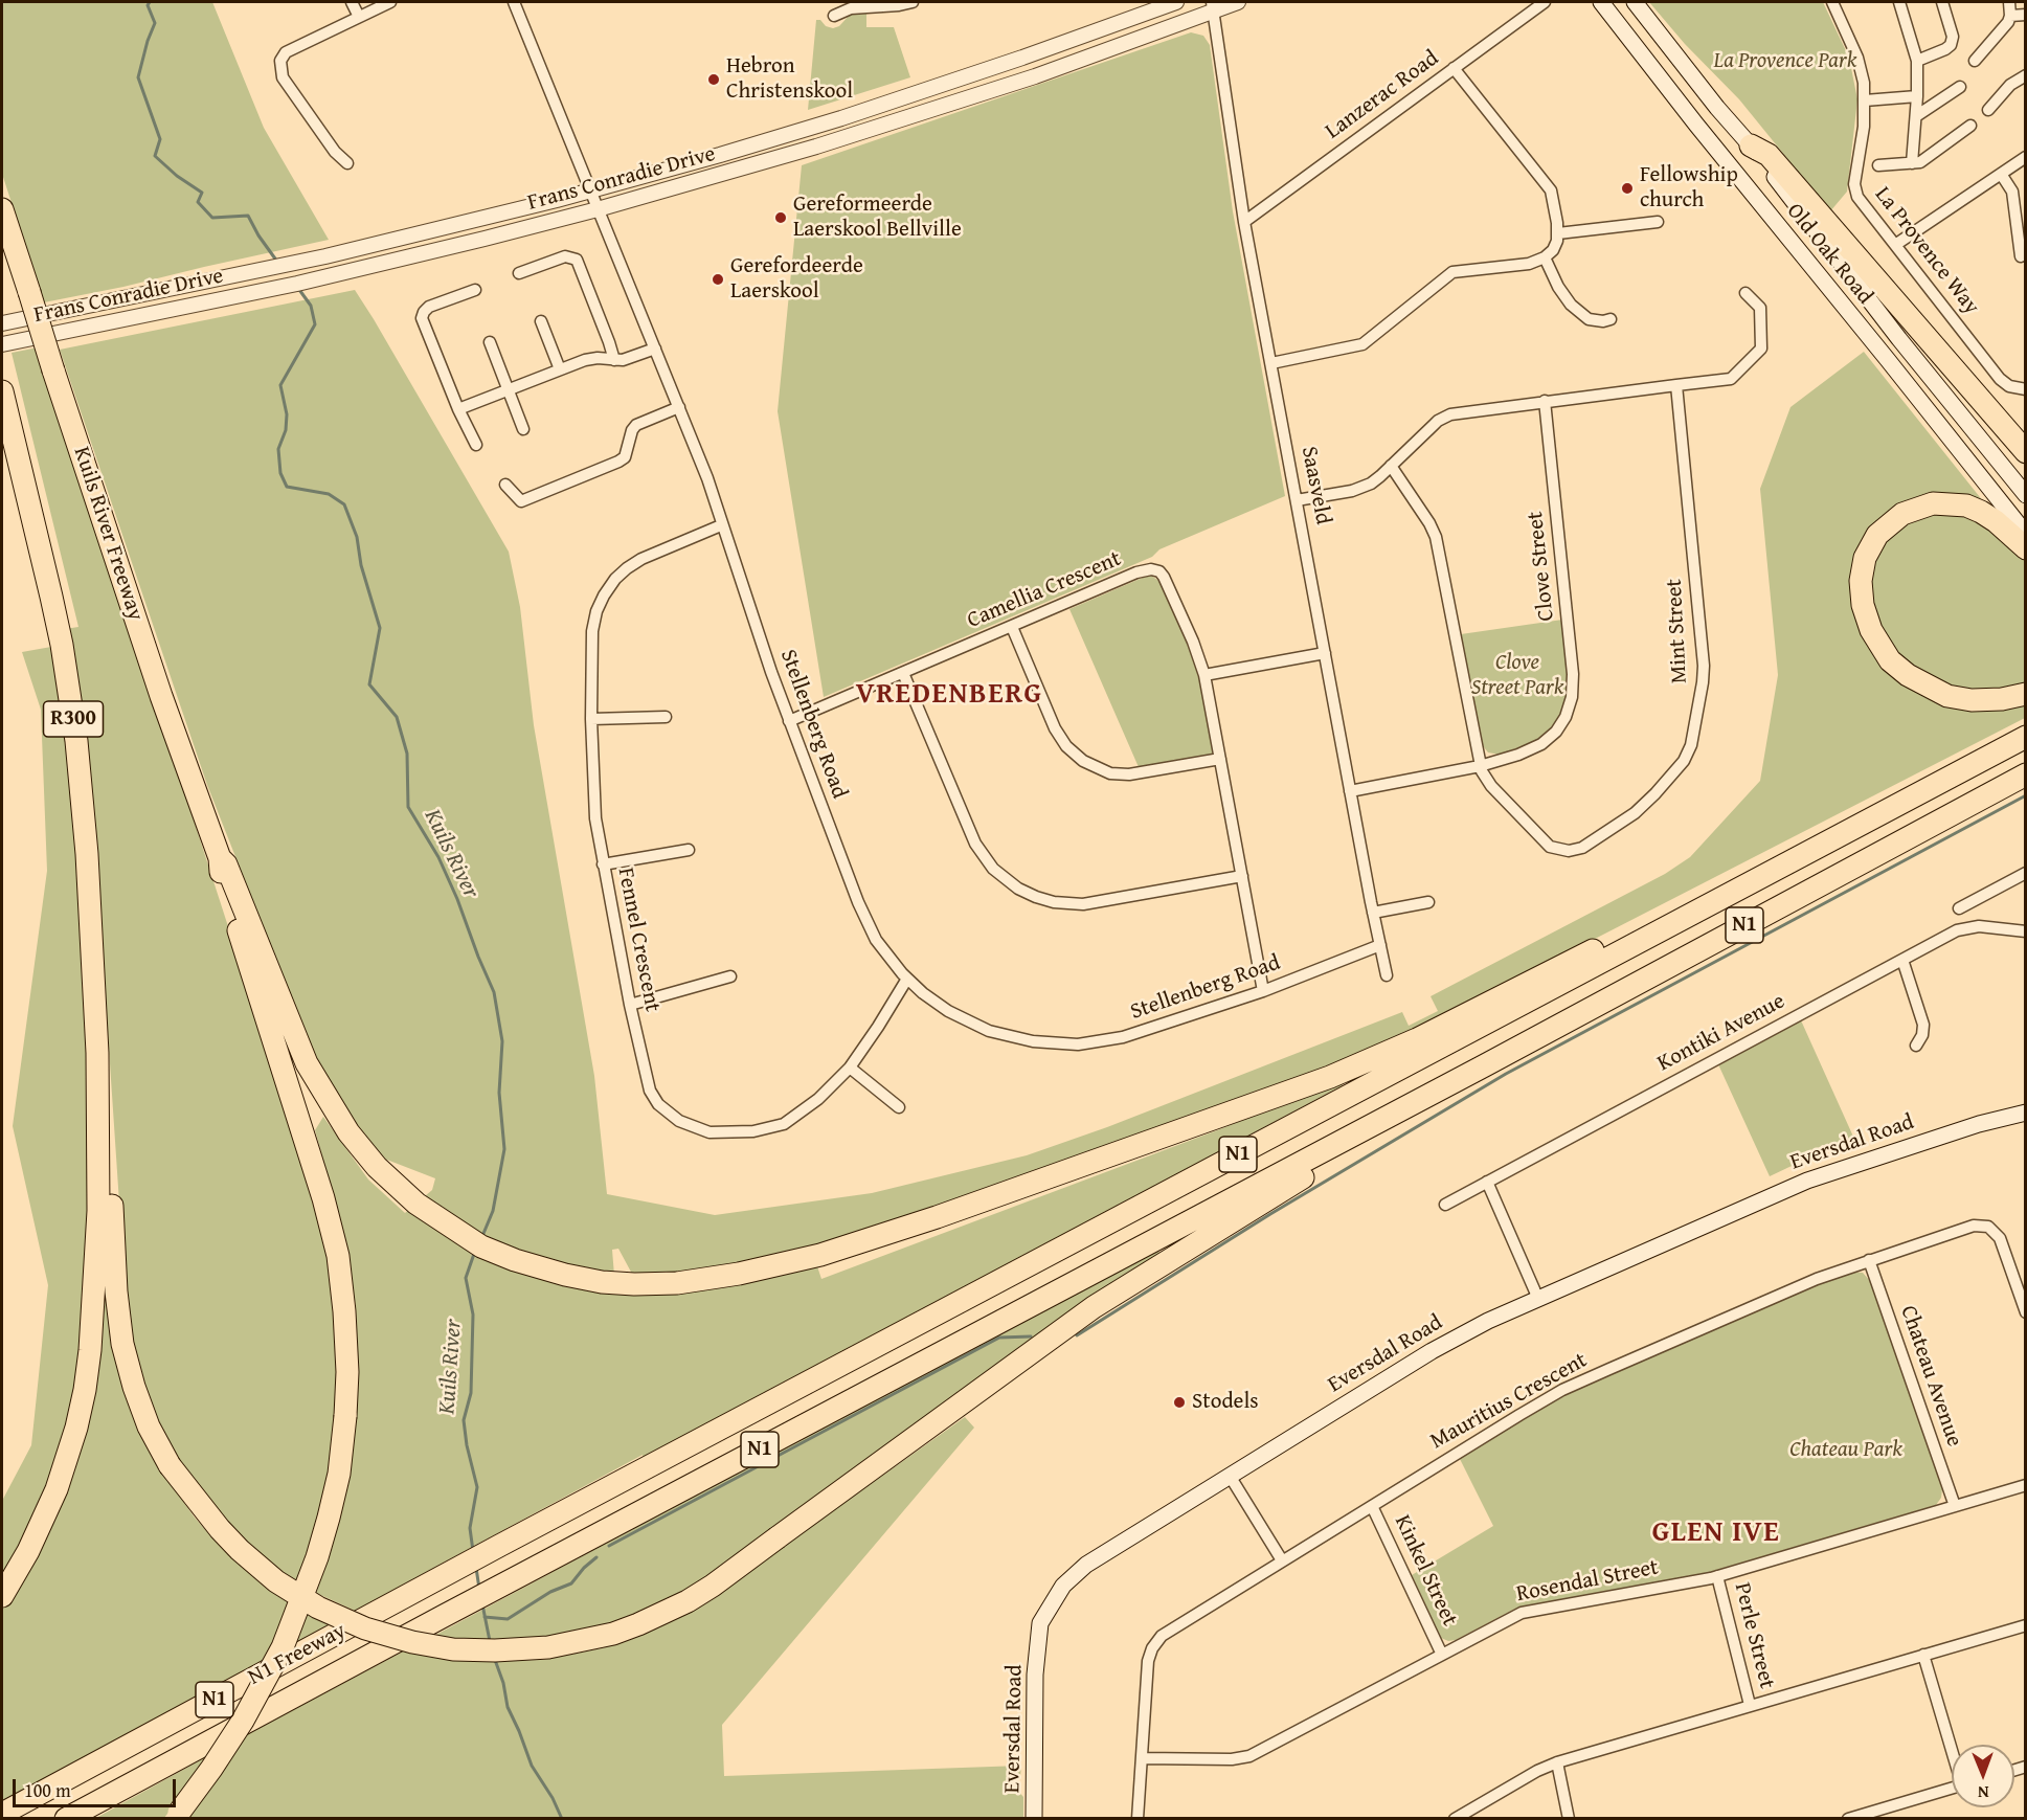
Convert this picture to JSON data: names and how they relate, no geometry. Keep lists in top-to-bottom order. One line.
{"streets":{"highway":["Kuils River Freeway","R300","N1","N1 Freeway"],"main road":["Old Oak Road","Eversdal Road"],"street":["Lanzerac Road","Frans Conradie Drive","La Provence Way","Saasveld","Clove Street","Camellia Crescent","Mint Street","Stellenberg Road","Fennel Crescent","Kontiki Avenue","Chateau Avenue","Mauritius Crescent","Kinkel Street","Rosendal Street","Perle Street"]},"crossings":[["Lanzerac Road","Saasveld"],["Frans Conradie Drive","Saasveld"],["Frans Conradie Drive","Stellenberg Road"],["Saasveld","Clove Street"],["Saasveld","Stellenberg Road"],["Clove Street","Mint Street"],["Camellia Crescent","Stellenberg Road"],["Stellenberg Road","Fennel Crescent"],["N1","N1 Freeway"],["Chateau Avenue","Mauritius Crescent"],["Chateau Avenue","Rosendal Street"],["Mauritius Crescent","Kinkel Street"],["Mauritius Crescent","Rosendal Street"],["Kinkel Street","Rosendal Street"],["Rosendal Street","Perle Street"]],"districts":["VREDENBERG","GLEN IVE"],"water":["Kuils River"],"parks":["La Provence Park","Clove Street Park","Chateau Park"],"places":["Hebron Christenskool","Fellowship church","Gereformeerde Laerskool Bellville","Gerefordeerde Laerskool","Stodels"],"scale_bar":"100 m","north":"bottom"}
